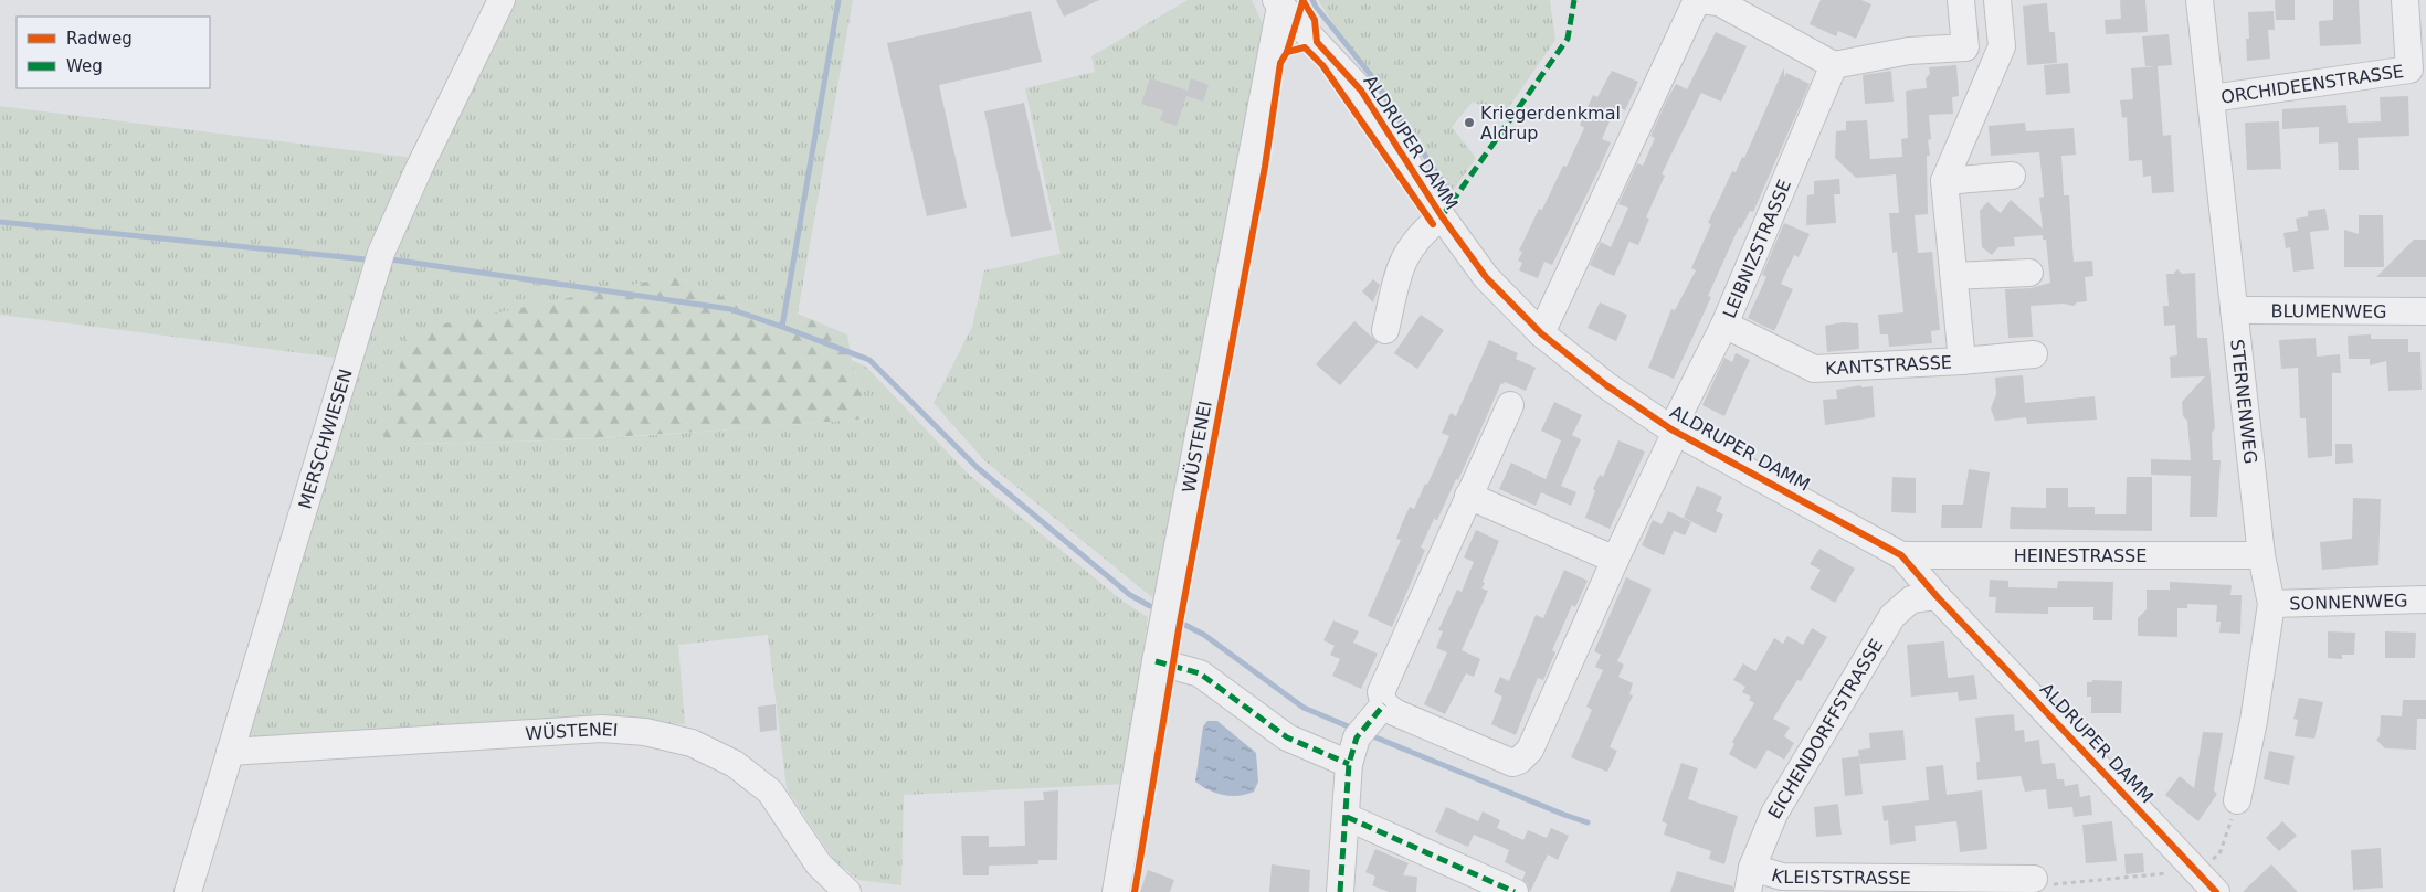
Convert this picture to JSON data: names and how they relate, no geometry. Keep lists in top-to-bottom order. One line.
{"streets":{"street":["ORCHIDEENSTRASSE","ALDRUPER DAMM","LEIBNIZSTRASSE","BLUMENWEG","KANTSTRASSE","STERNENWEG","MERSCHWIESEN","WÜSTENEI","HEINESTRASSE","SONNENWEG","EICHENDORFFSTRASSE","KLEISTSTRASSE"]},"crossings":[["ORCHIDEENSTRASSE","STERNENWEG"],["ALDRUPER DAMM","LEIBNIZSTRASSE"],["ALDRUPER DAMM","WÜSTENEI"],["ALDRUPER DAMM","HEINESTRASSE"],["ALDRUPER DAMM","EICHENDORFFSTRASSE"],["LEIBNIZSTRASSE","KANTSTRASSE"],["BLUMENWEG","STERNENWEG"],["STERNENWEG","HEINESTRASSE"],["STERNENWEG","SONNENWEG"],["MERSCHWIESEN","WÜSTENEI"],["EICHENDORFFSTRASSE","KLEISTSTRASSE"]],"places":["Kriegerdenkmal Aldrup"],"legend":["Radweg","Weg"]}
